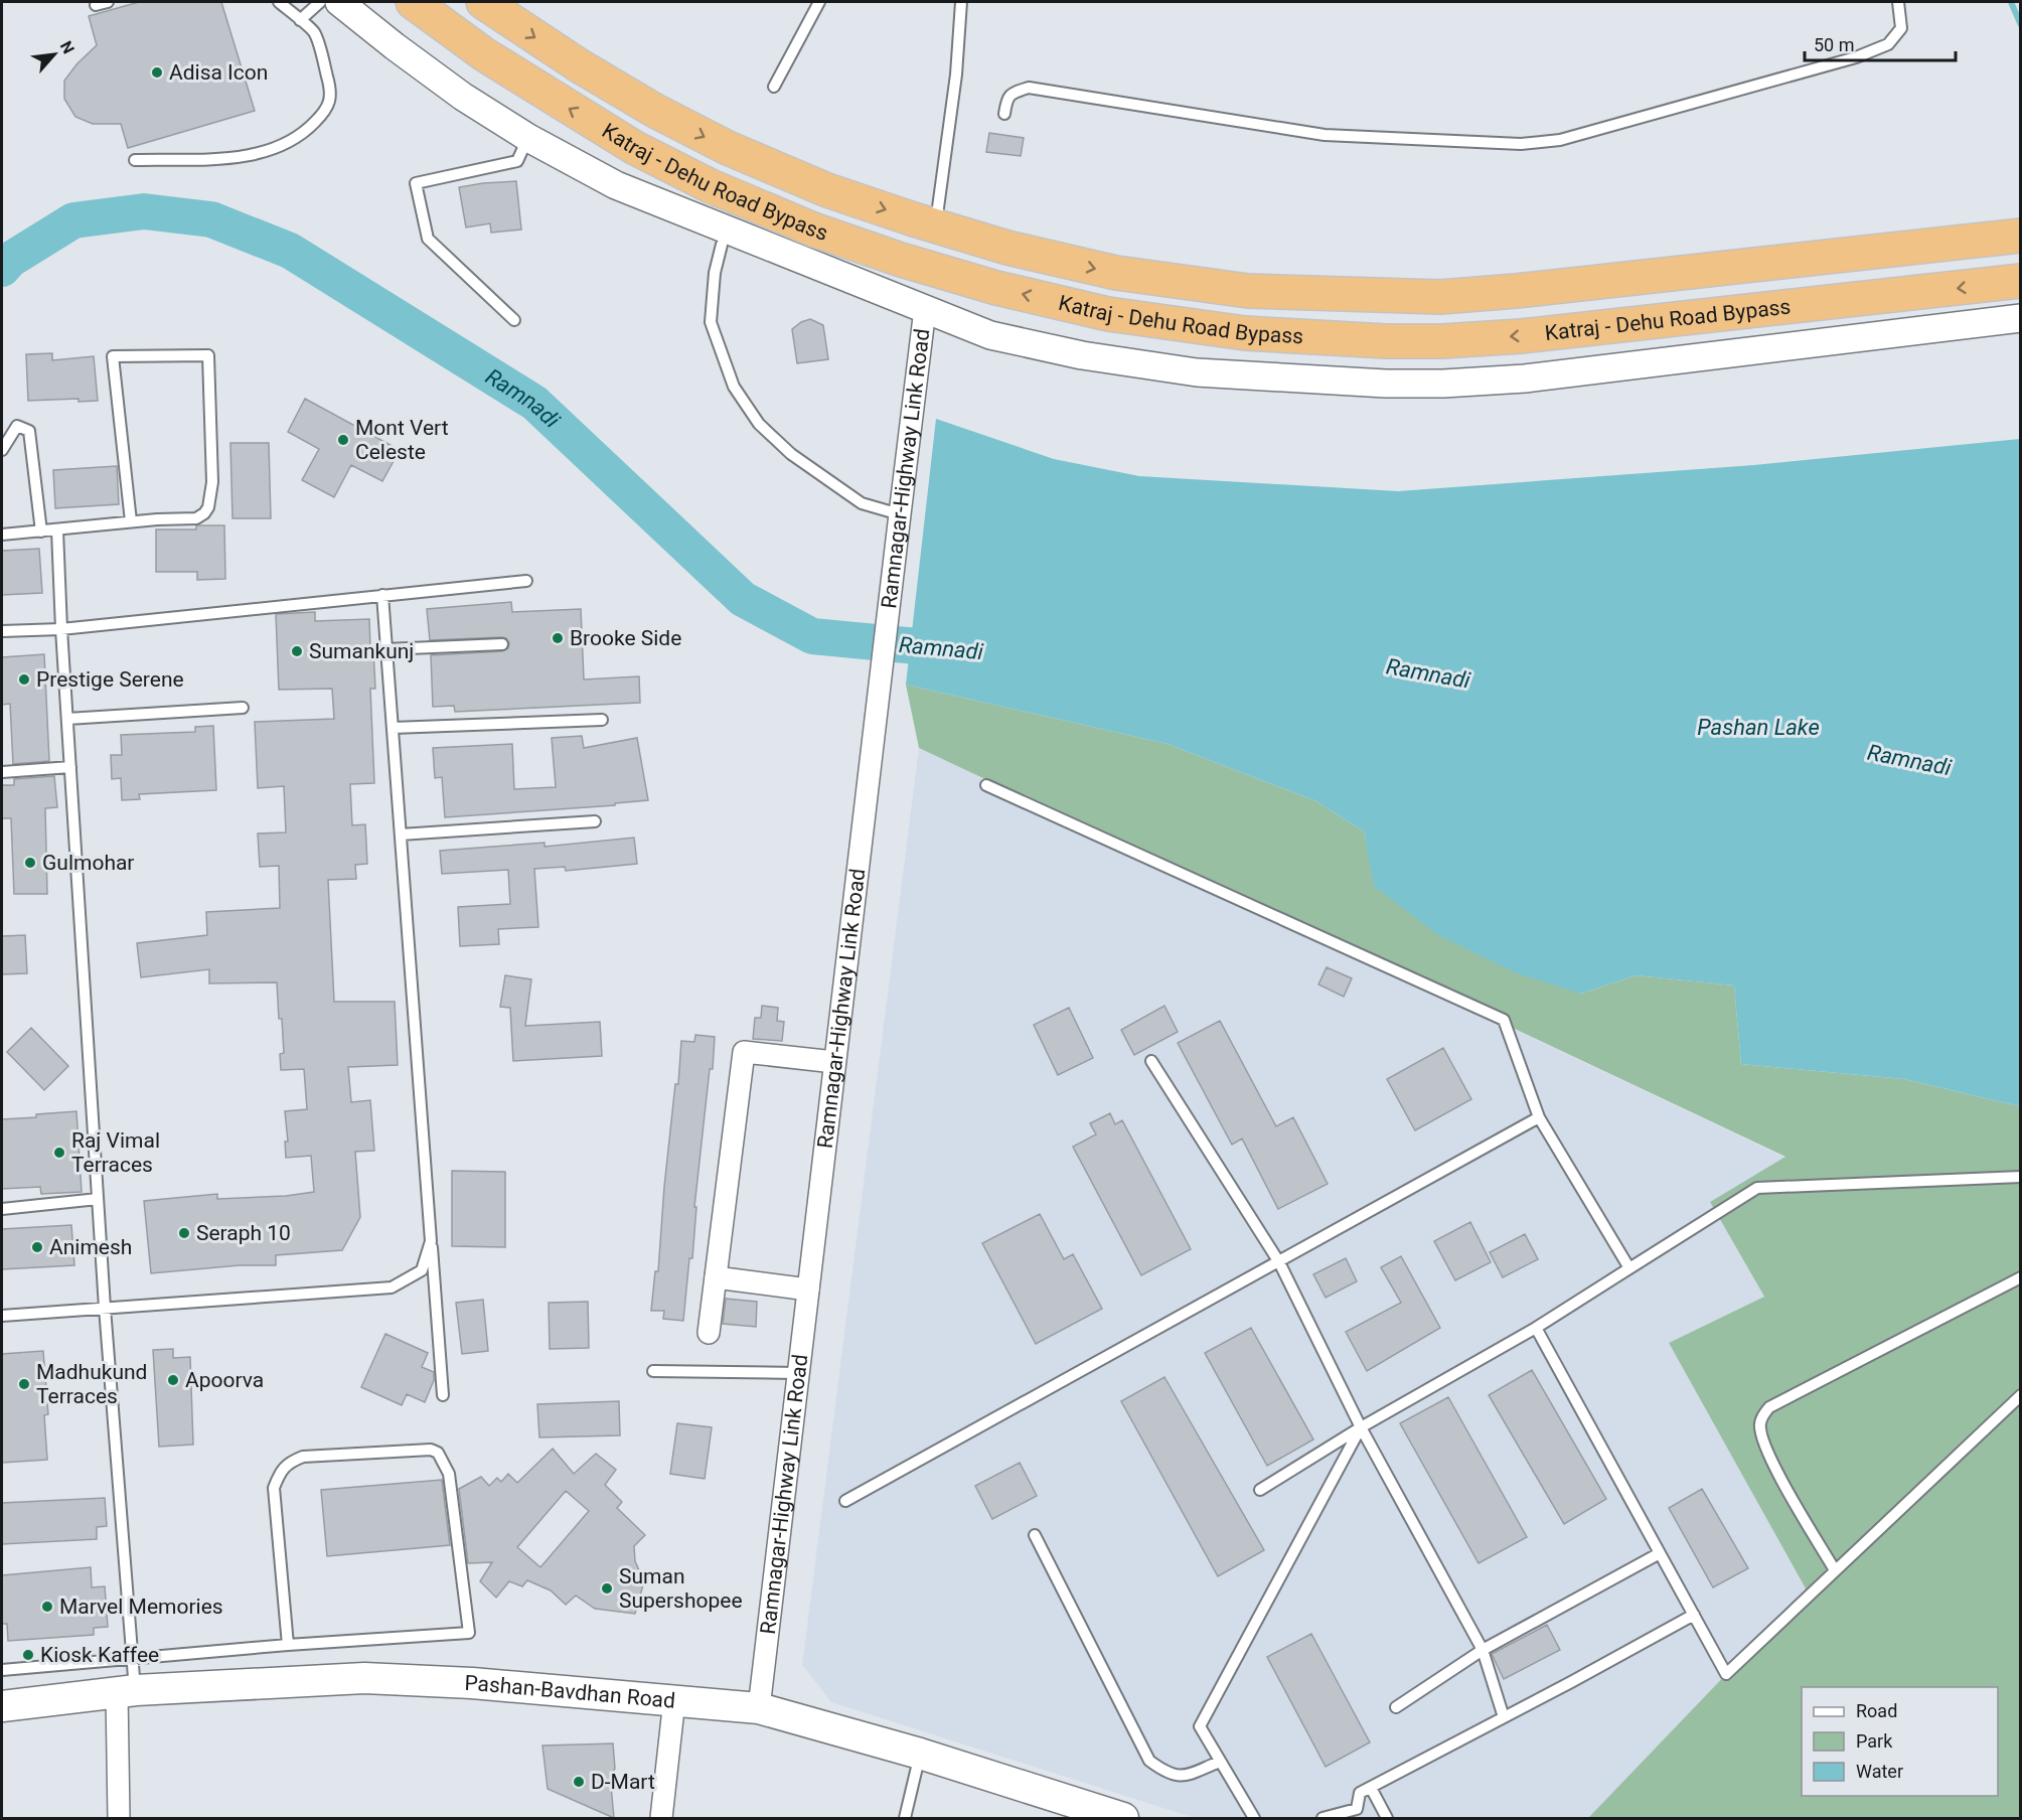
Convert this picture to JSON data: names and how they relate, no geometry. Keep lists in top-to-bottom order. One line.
{"streets":{"highway":["Katraj - Dehu Road Bypass"],"main road":["Pashan-Bavdhan Road"],"street":["Ramnagar-Highway Link Road"]},"crossings":[["Ramnagar-Highway Link Road","Pashan-Bavdhan Road"]],"water":["Ramnadi","Pashan Lake"],"places":["Adisa Icon","Mont Vert Celeste","Brooke Side","Sumankunj","Prestige Serene","Gulmohar","Raj Vimal Terraces","Seraph 10","Animesh","Apoorva","Madhukund Terraces","Suman Supershopee","Marvel Memories","Kiosk Kaffee","D-Mart"],"legend":["Road","Park","Water"],"scale_bar":"50 m","north":"top right"}
